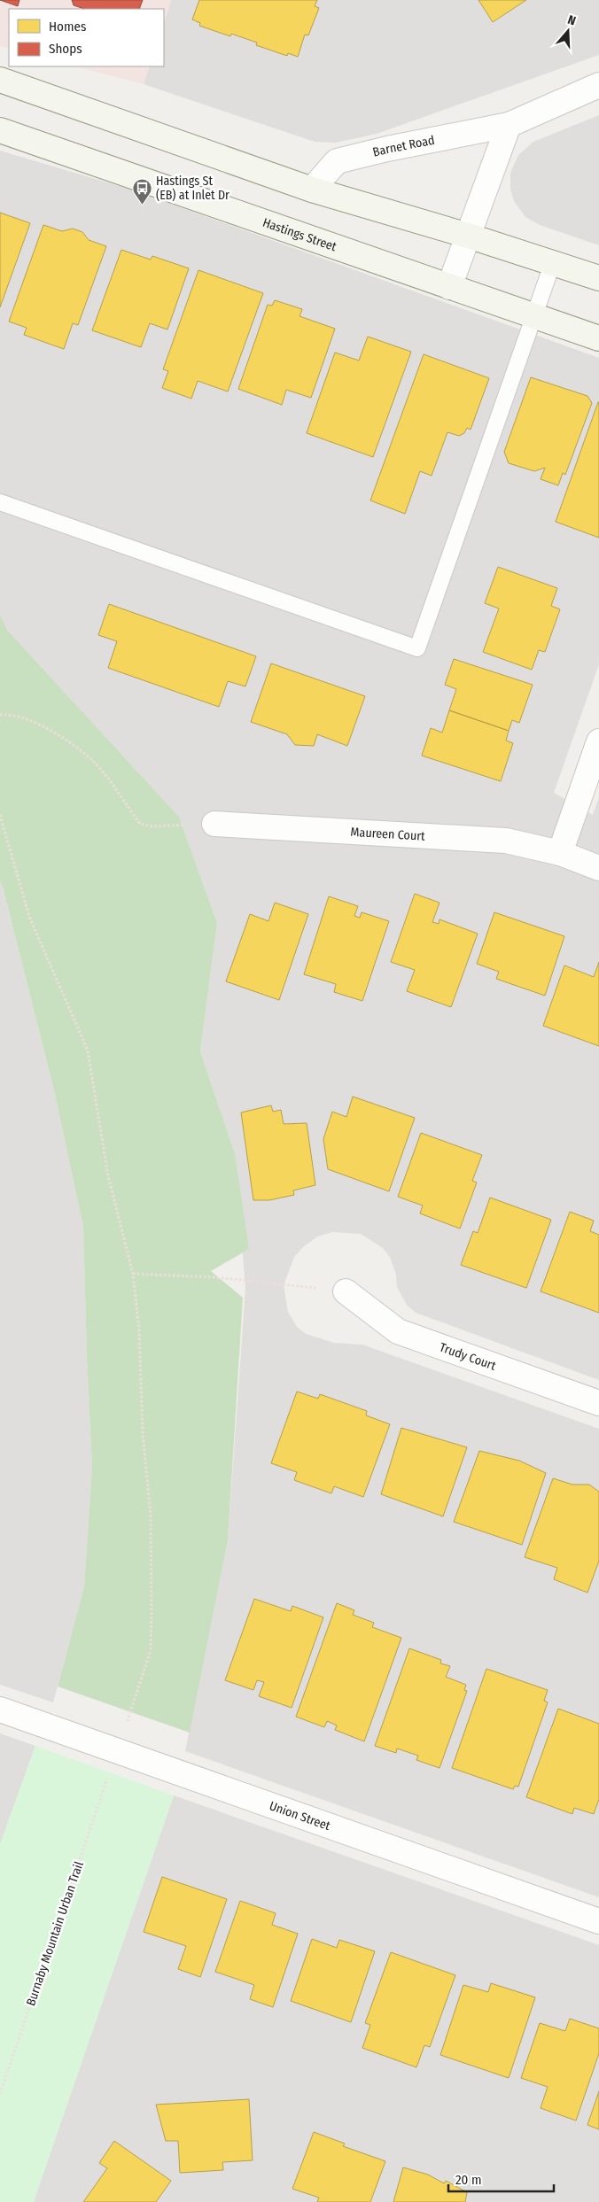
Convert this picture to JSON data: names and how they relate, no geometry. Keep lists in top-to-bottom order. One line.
{"streets":{"main road":["Hastings Street"],"street":["Barnet Road","Maureen Court","Trudy Court","Union Street"],"path":["Burnaby Mountain Urban Trail"]},"places":{"bus stop":["Hastings St (EB) at Inlet Dr"]},"legend":["Homes","Shops"],"scale_bar":"20 m","north":"top"}
